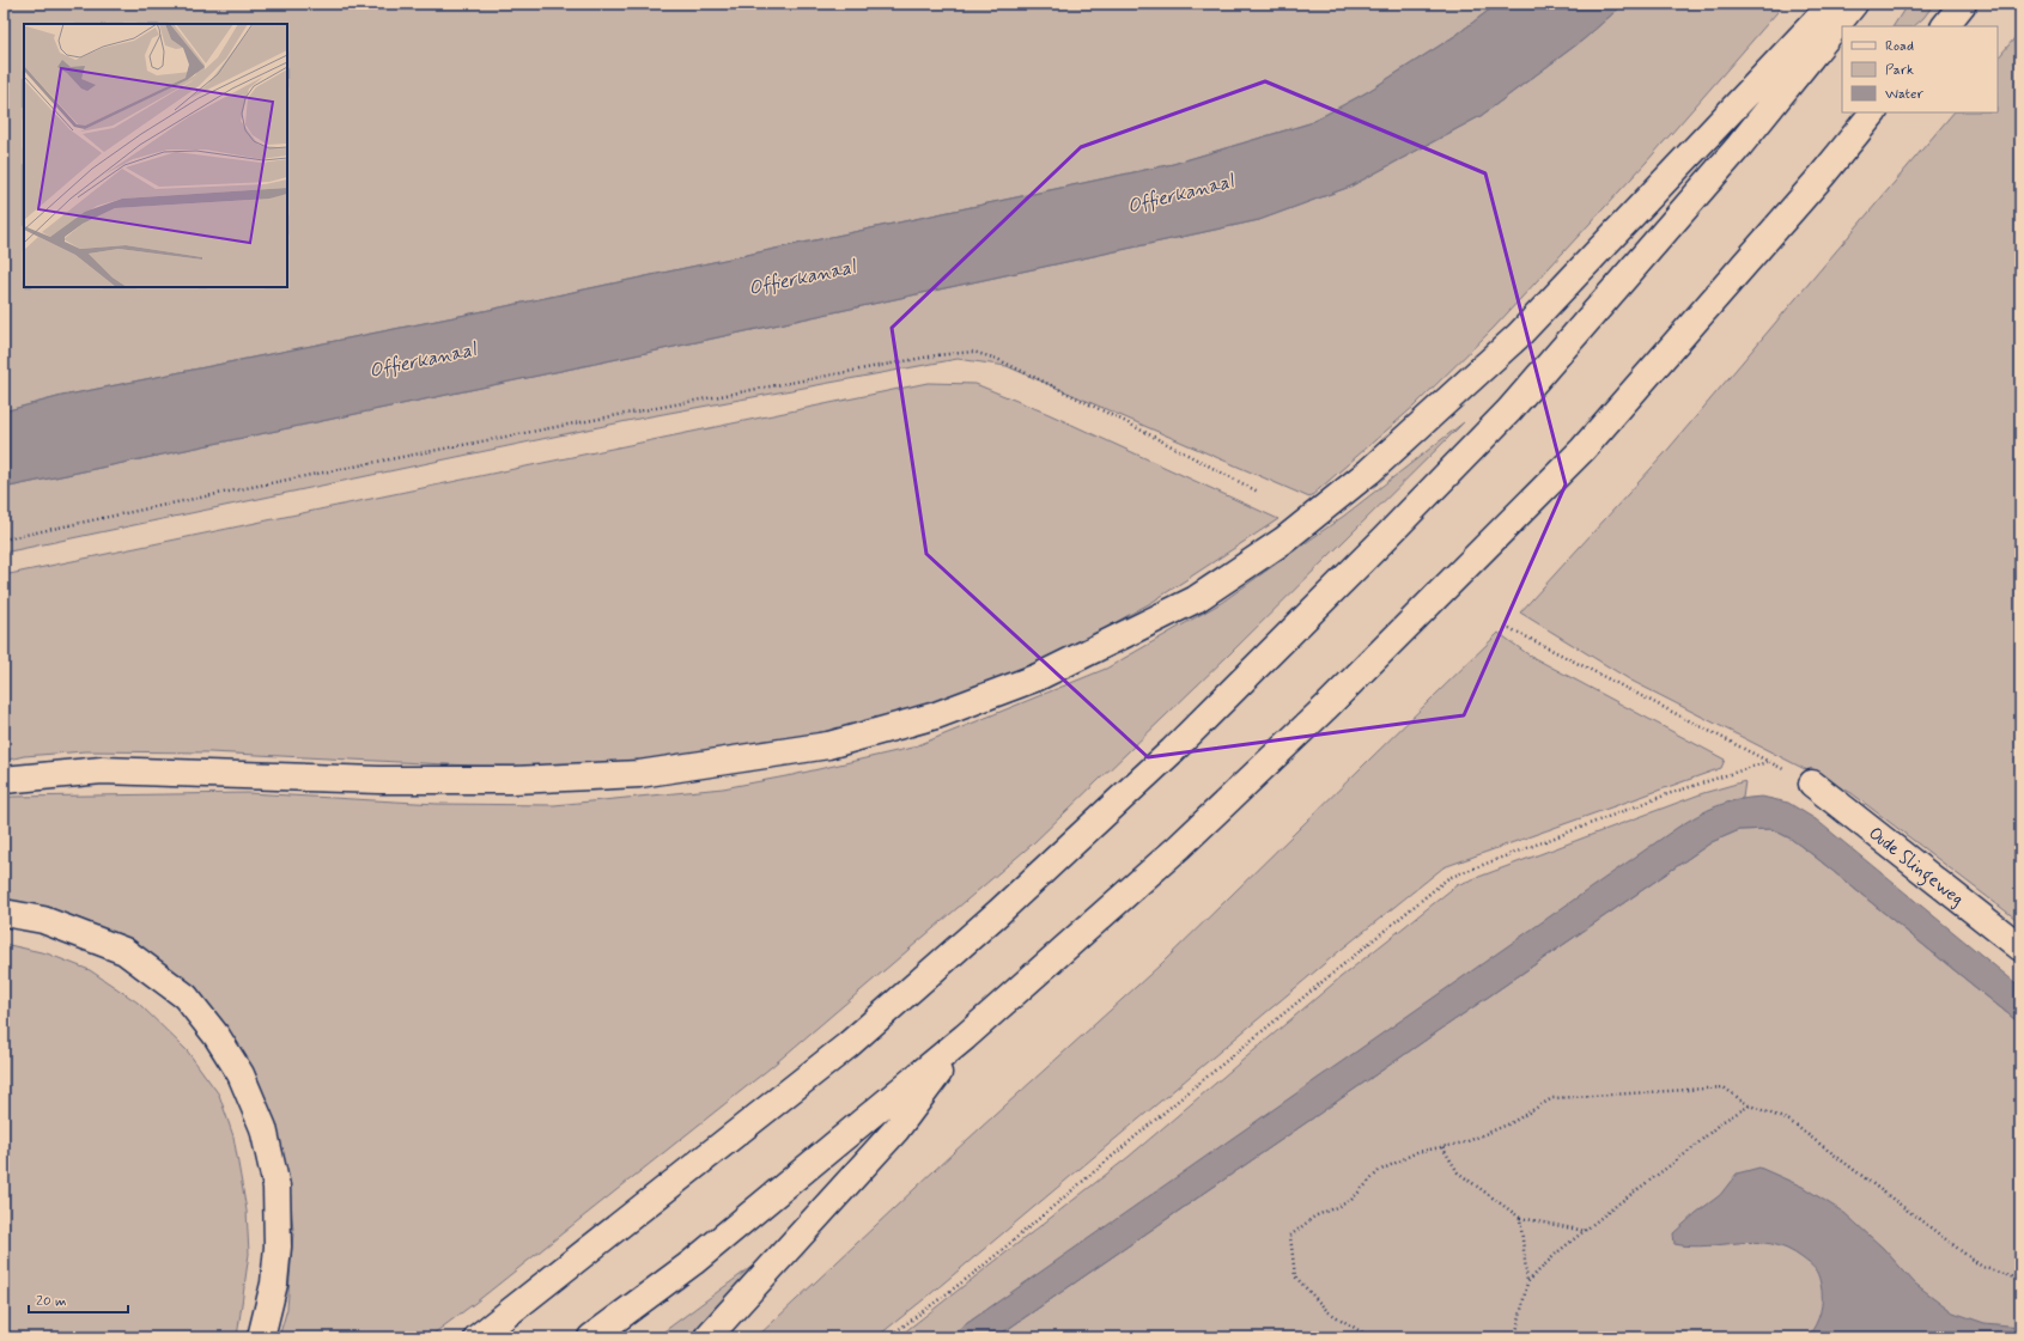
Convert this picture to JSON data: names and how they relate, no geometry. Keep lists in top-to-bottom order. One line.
{"streets":{"main road":["Oude Slingeweg"]},"water":["Offierkanaal"],"legend":["Road","Park","Water"],"scale_bar":"20 m"}
